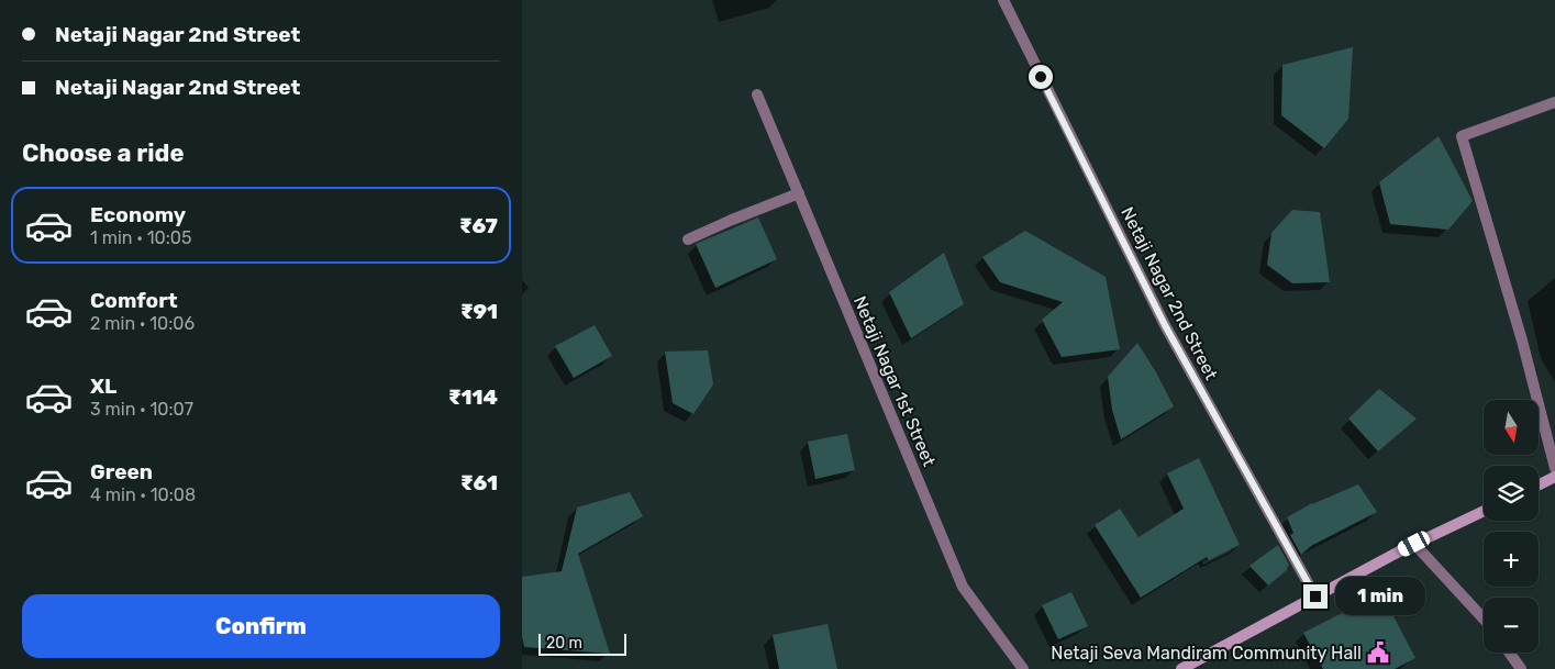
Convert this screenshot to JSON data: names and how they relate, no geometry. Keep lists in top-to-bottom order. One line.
{"streets":{"street":["Netaji Nagar 2nd Street","Netaji Nagar 1st Street"]},"places":{"public building":["Netaji Seva Mandiram Community Hall"]},"scale_bar":"20 m","north":"bottom","page":{"banner":["Netaji Nagar 2nd Street","Netaji Nagar 2nd Street"],"heading":"Choose a ride","list":[{"name":"Economy","note":"1 min · 10:05","value":"₹67"},{"name":"Comfort","note":"2 min · 10:06","value":"₹91"},{"name":"XL","note":"3 min · 10:07","value":"₹114"},{"name":"Green","note":"4 min · 10:08","value":"₹61"}],"map_buttons":["+","−"],"bubble":"1 min","buttons":"Confirm","scale":"20 m"}}
